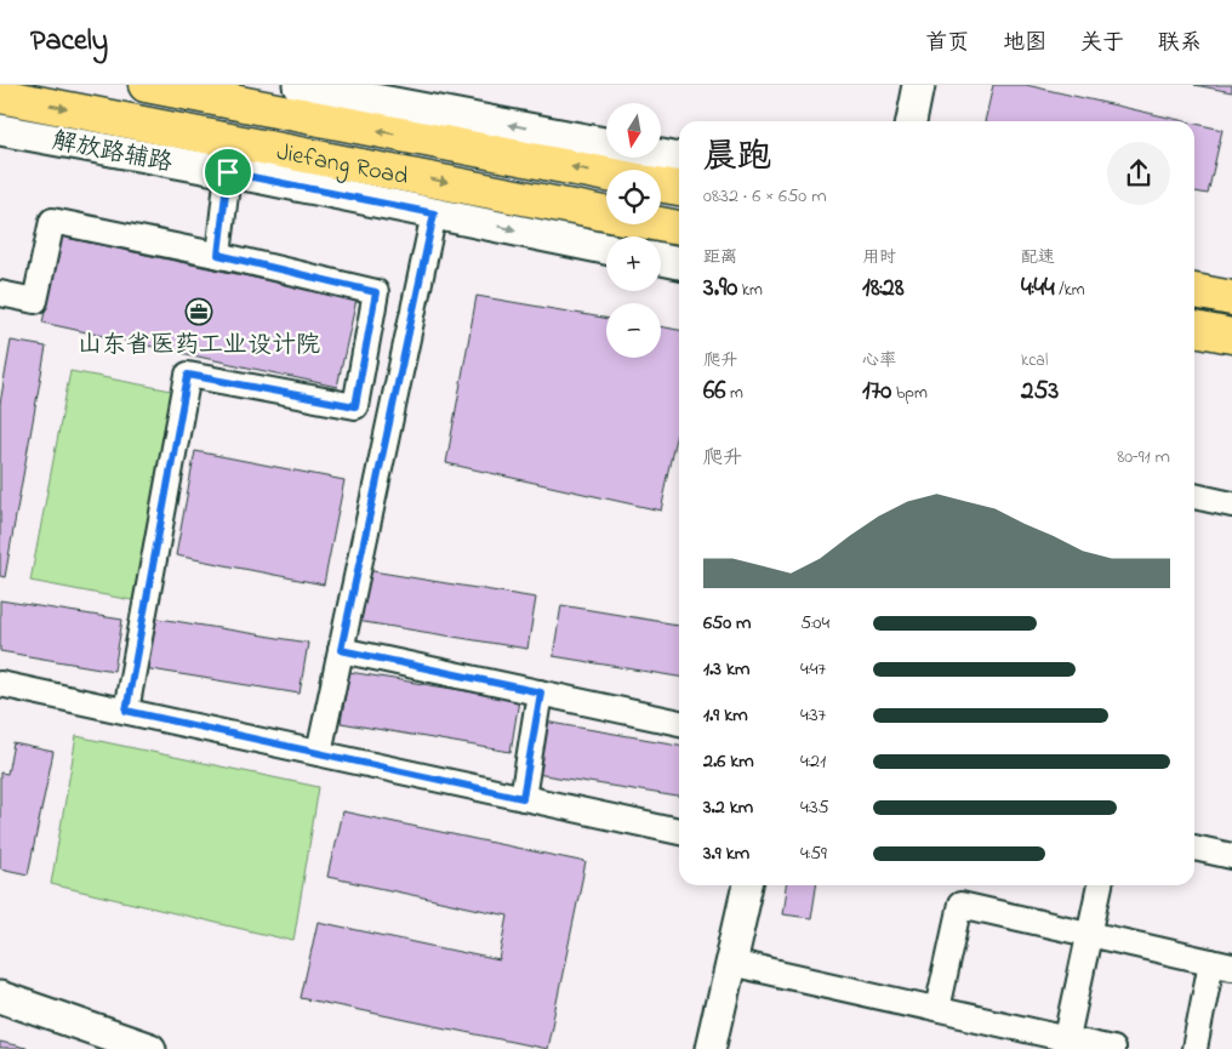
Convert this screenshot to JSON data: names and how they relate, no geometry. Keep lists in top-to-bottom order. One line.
{"streets":{"main road":["Jiefang Road"],"street":["解放路辅路"]},"places":{"office":["山东省医药工业设计院"]},"north":"bottom","page":{"header":"Pacely","nav":["首页","地图","关于","联系"],"map_buttons":["+","−"],"heading":["晨跑","08:32 · 6 × 650 m"],"stats":[["距离","3.90 km"],["用时","18:28"],["配速","4:44 /km"],["爬升","66 m"],["心率","170 bpm"],["kcal","253"]],"chart":["爬升","80–91 m"],"list":[{"name":"650 m","note":"5:04"},{"name":"1.3 km","note":"4:47"},{"name":"1.9 km","note":"4:37"},{"name":"2.6 km","note":"4:21"},{"name":"3.2 km","note":"4:35"},{"name":"3.9 km","note":"4:59"}]}}
